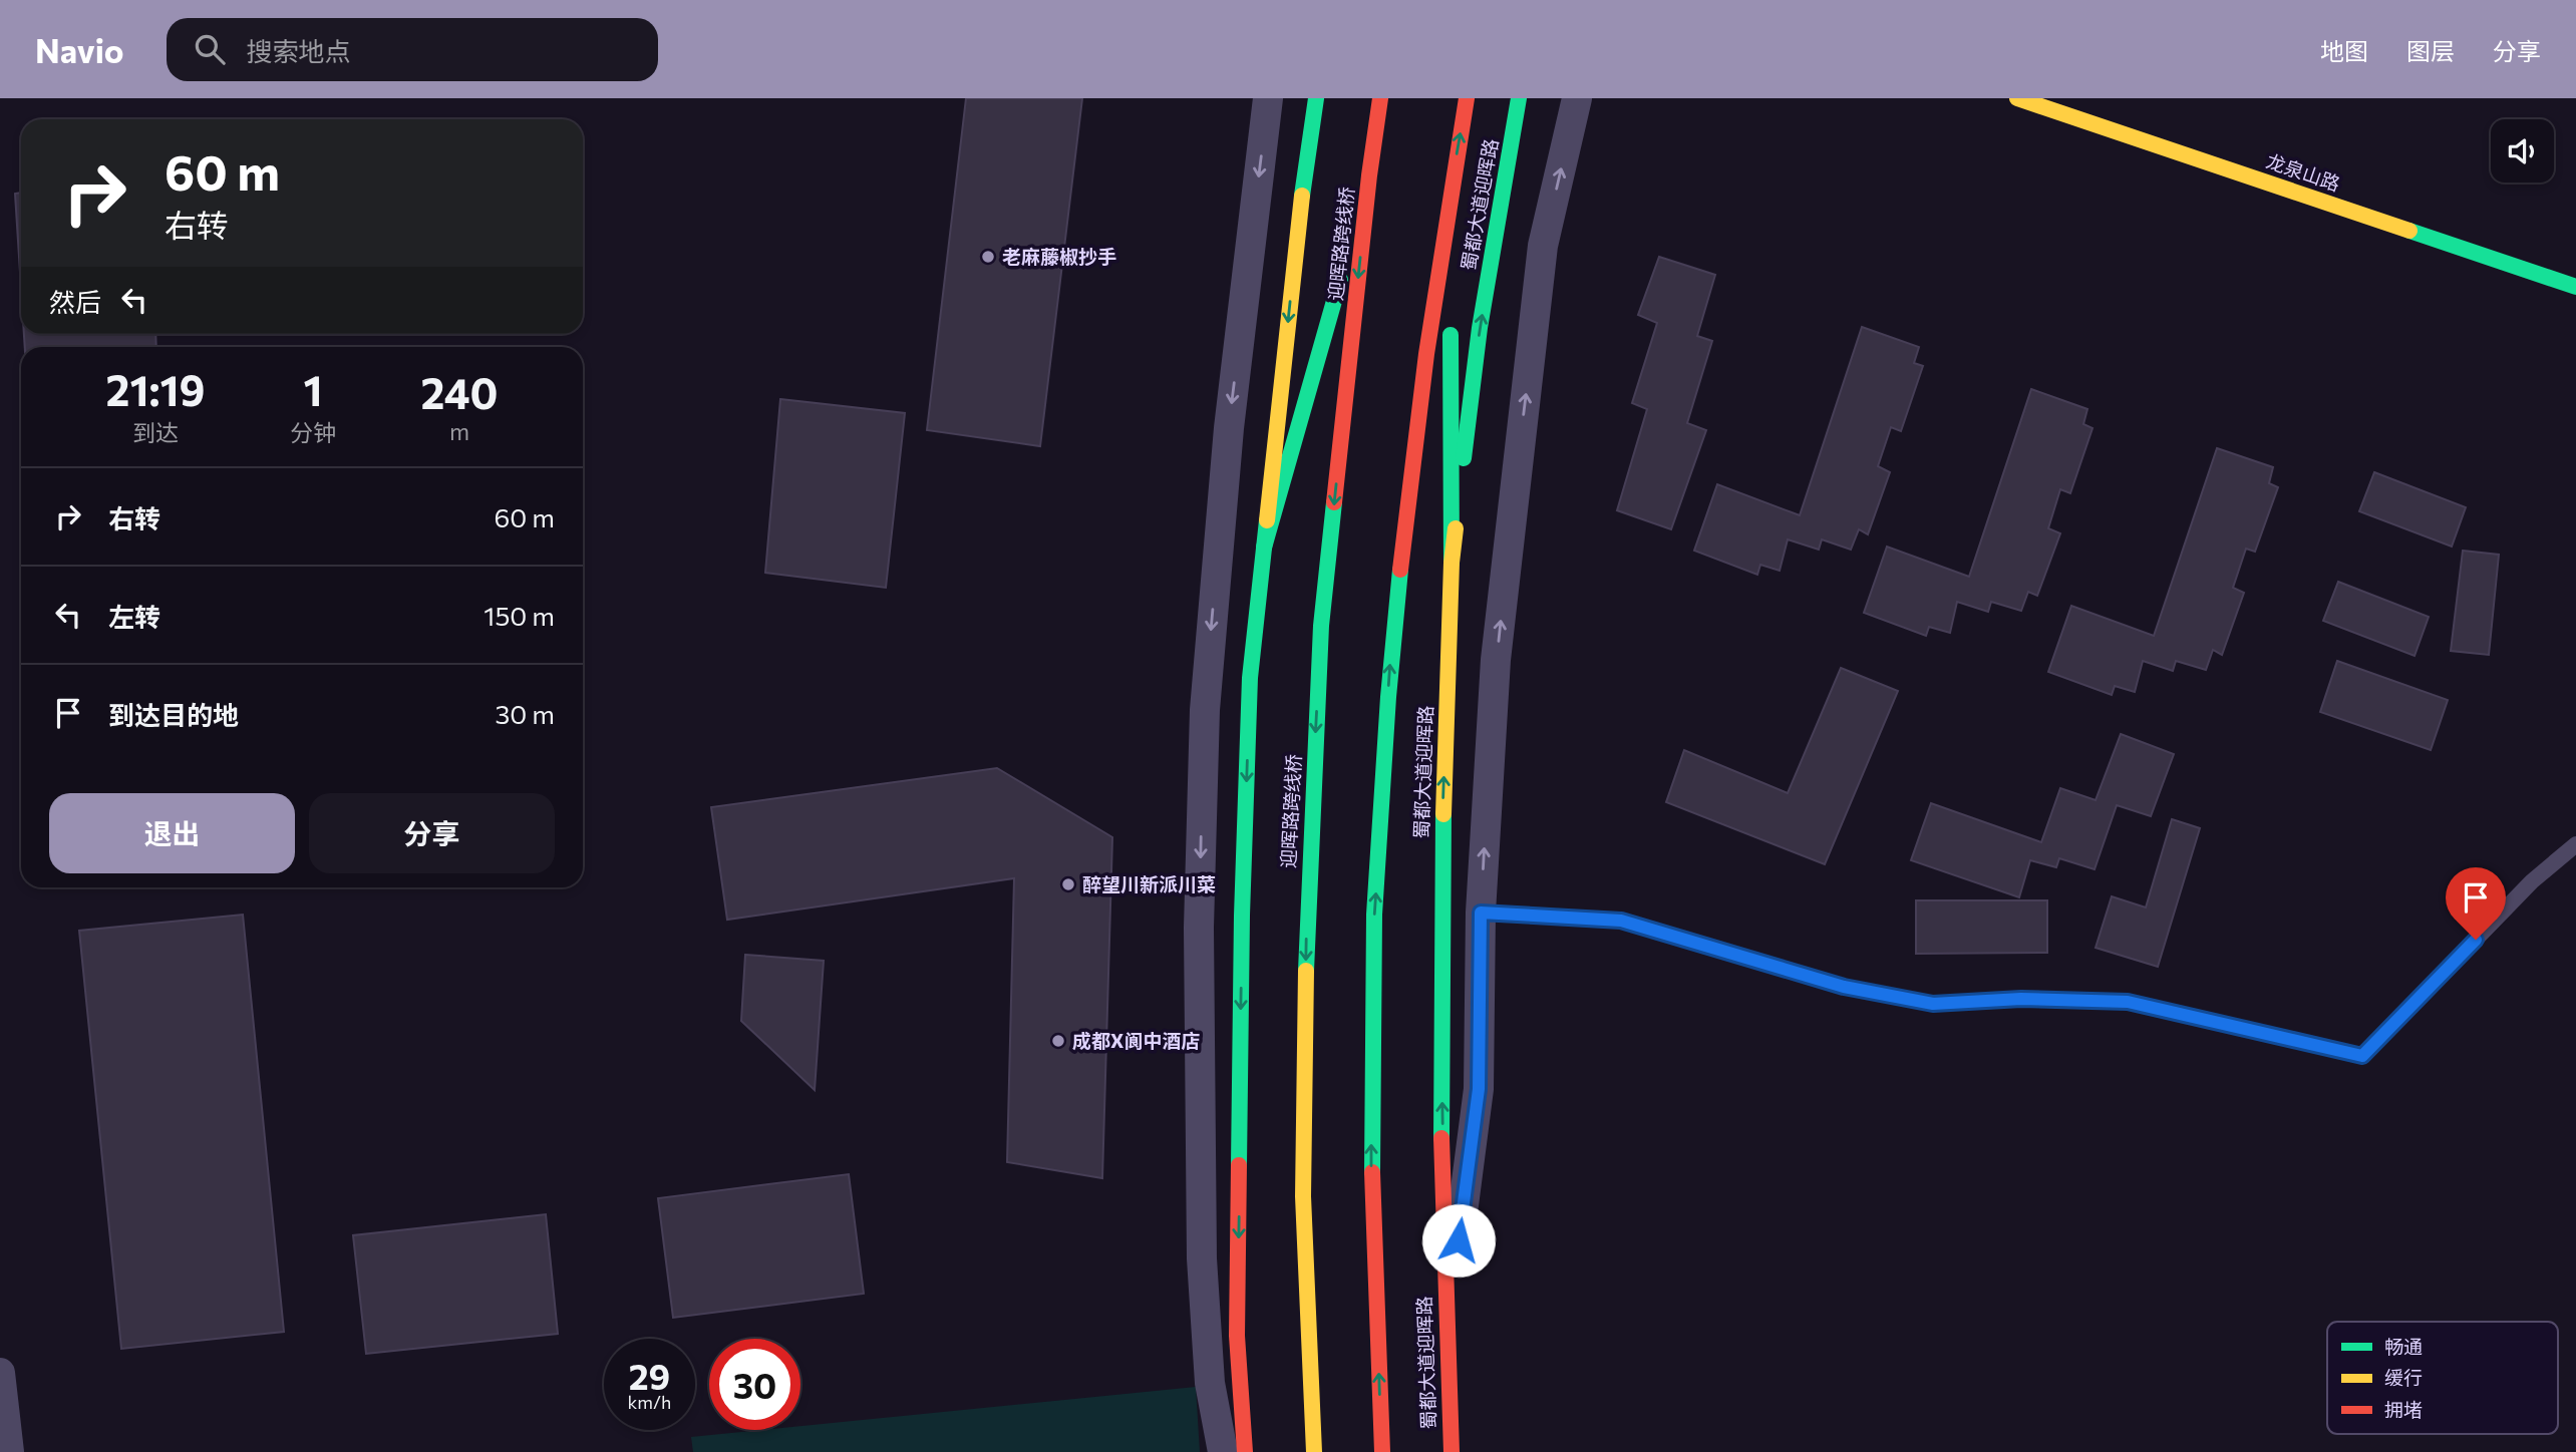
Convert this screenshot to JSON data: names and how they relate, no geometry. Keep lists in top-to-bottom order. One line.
{"streets":{"main road":["龙泉山路","蜀都大道迎晖路","迎晖路跨线桥"]},"places":["老麻藤椒抄手","醉望川新派川菜","成都X阆中酒店"],"legend":["畅通","缓行","拥堵"],"page":{"header":"Navio","search":"搜索地点","nav":["地图","图层","分享"],"turn":["60 m","右转"],"then":"然后","eta":["21:19","到达","1","分钟","240","m"],"list":[{"name":"右转","value":"60 m"},{"name":"左转","value":"150 m"},{"name":"到达目的地","value":"30 m"}],"buttons":["退出","分享"],"speed":"29 km/h","limit":"30"}}
